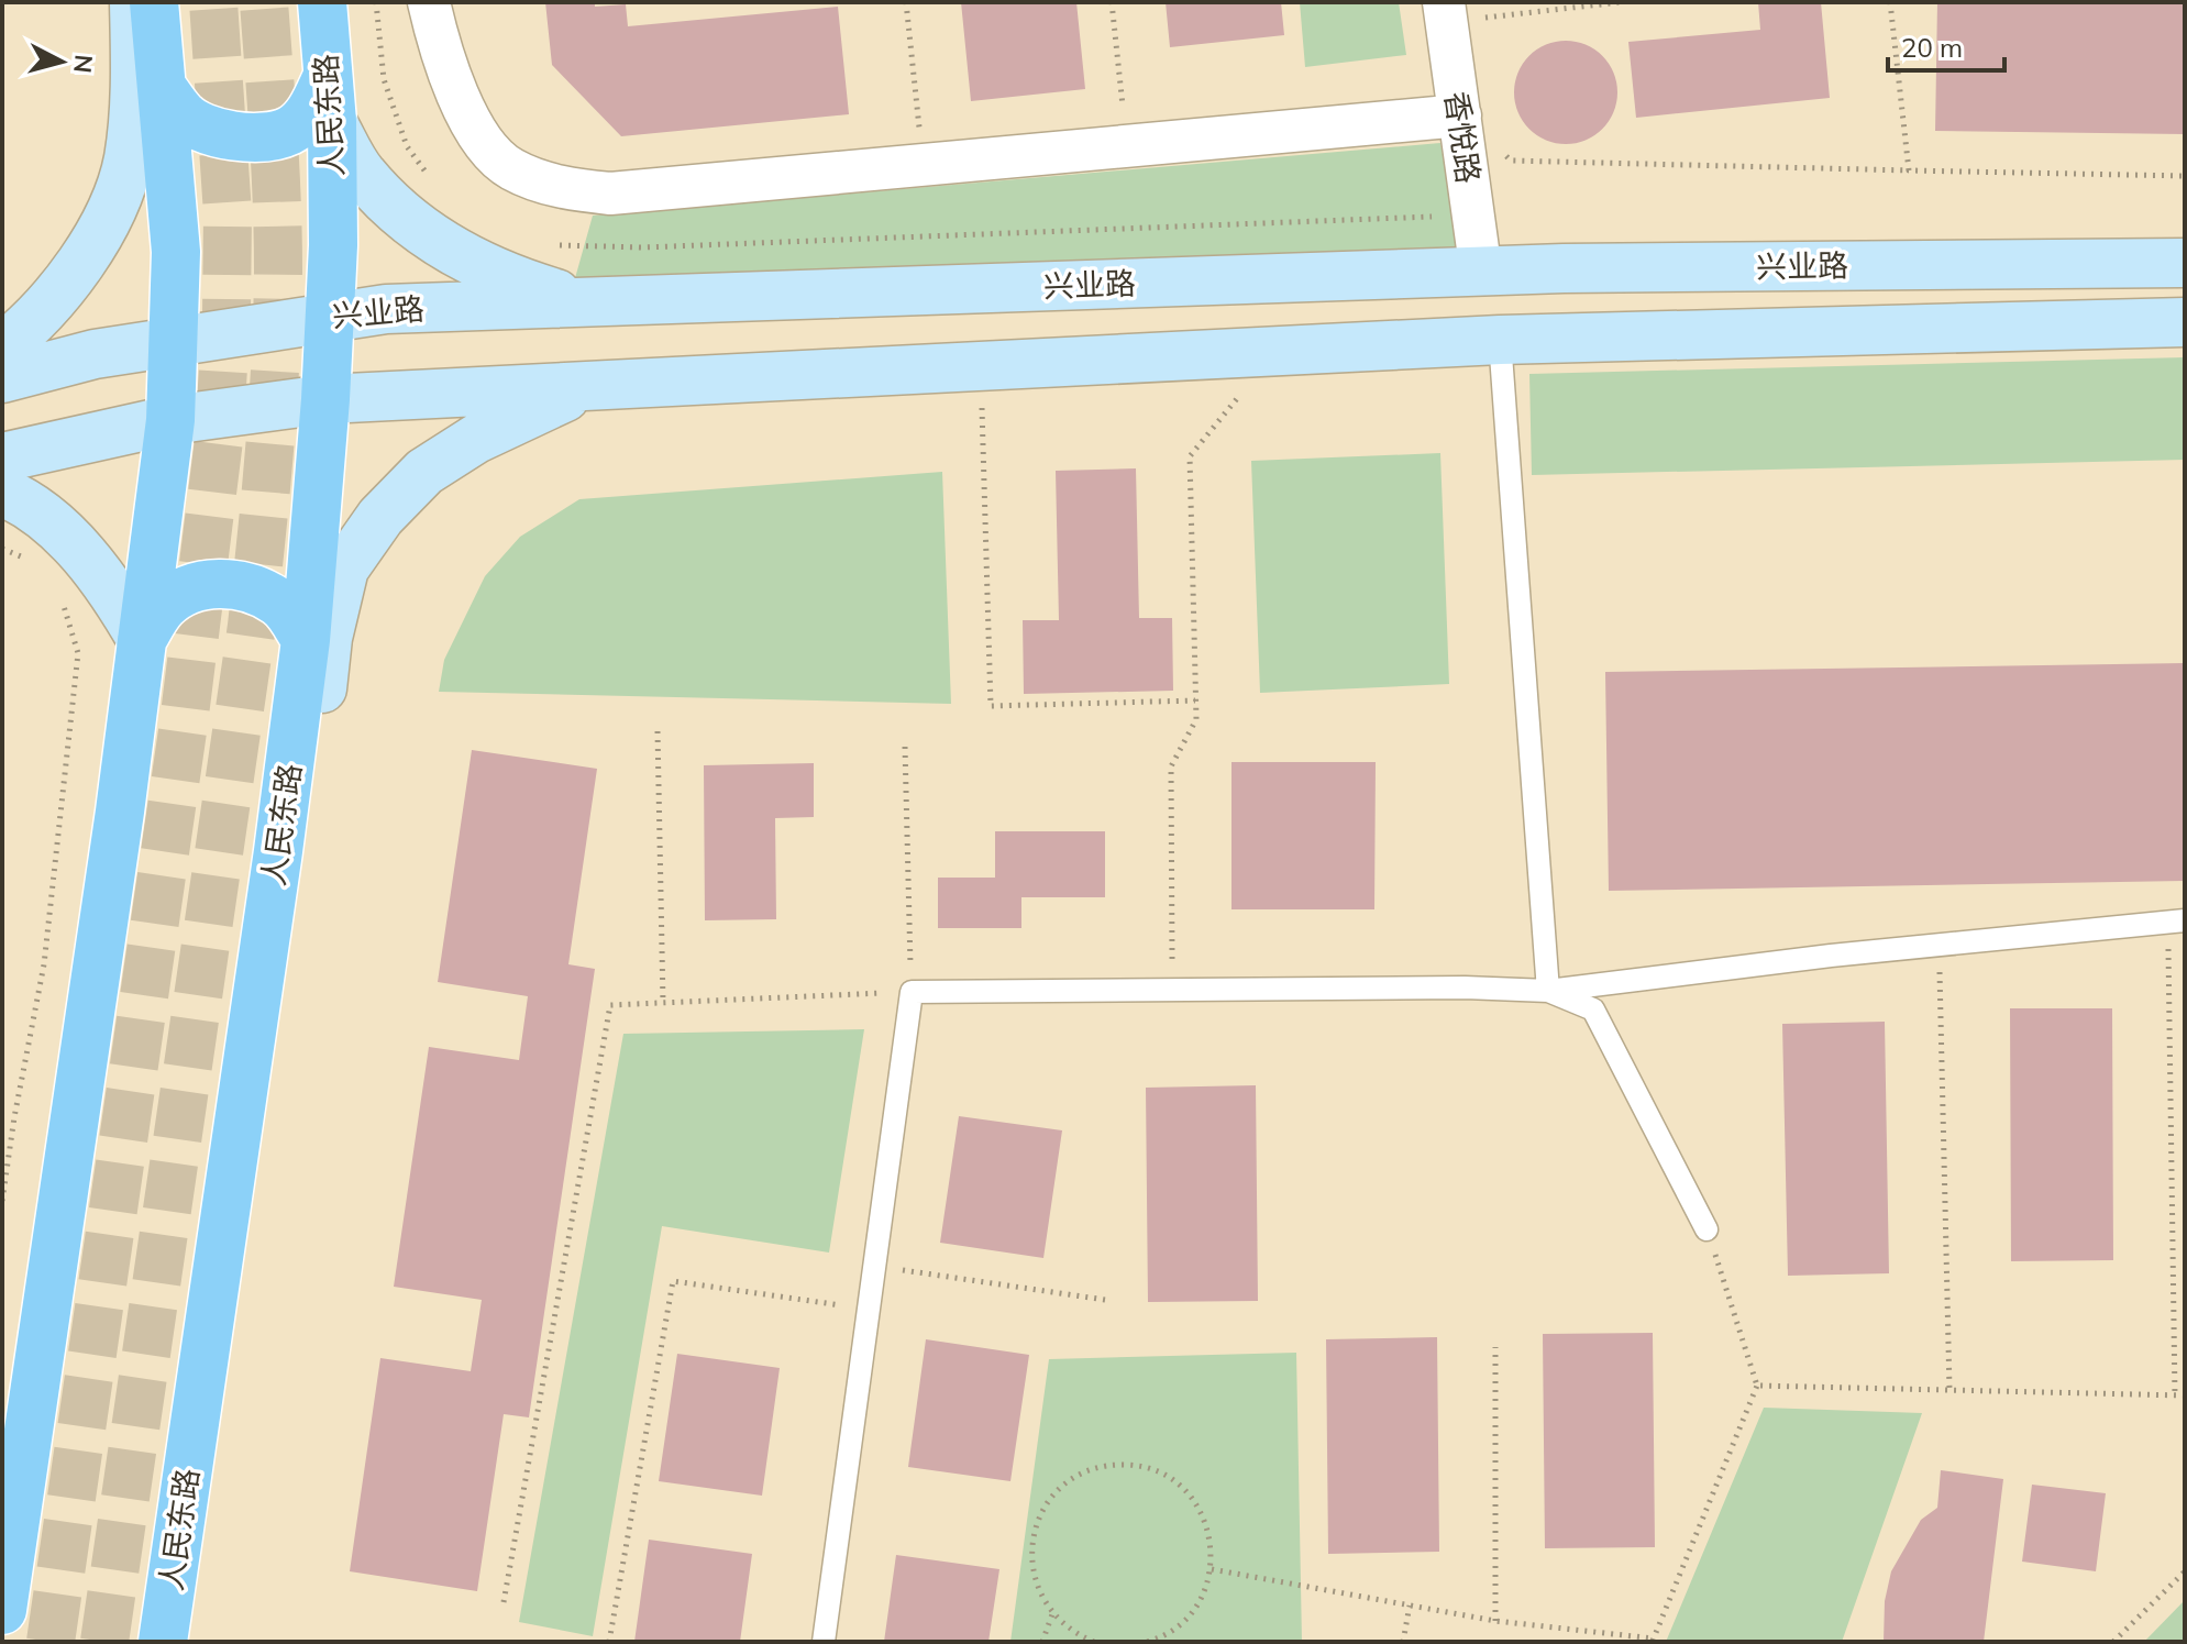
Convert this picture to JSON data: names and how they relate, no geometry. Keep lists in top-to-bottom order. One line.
{"streets":{"main road":["人民东路","兴业路"],"street":["香悅路"]},"crossings":[["人民东路","兴业路"],["香悅路","兴业路"]],"scale_bar":"20 m","north":"right"}
